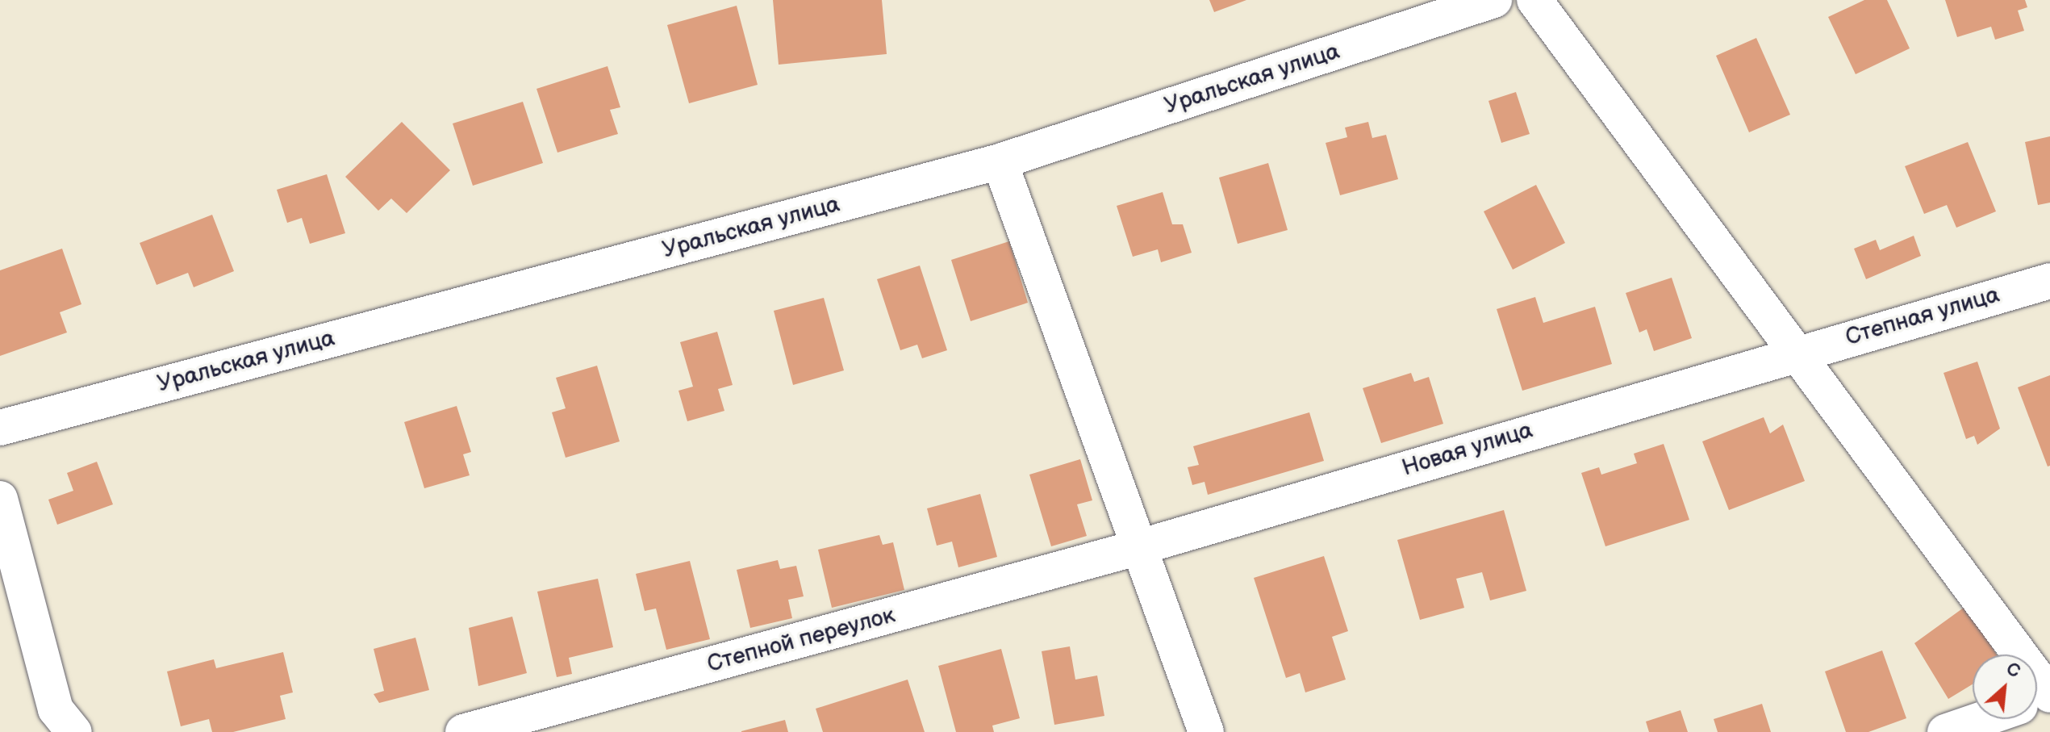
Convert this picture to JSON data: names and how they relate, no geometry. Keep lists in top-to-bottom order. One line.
{"streets":{"street":["Уральская улица","Степная улица","Новая улица","Степной переулок"]},"crossings":[["Степная улица","Новая улица"],["Новая улица","Степной переулок"]],"north":"top right"}
